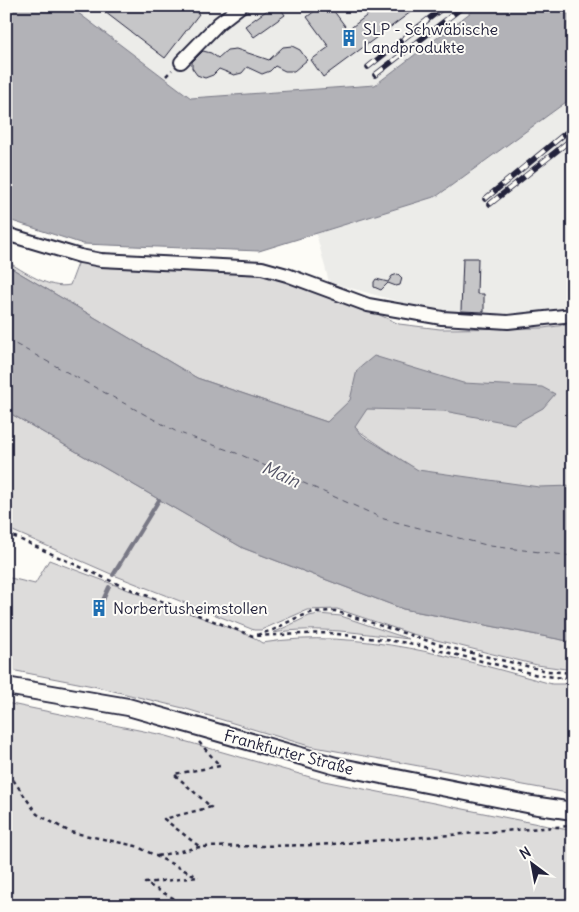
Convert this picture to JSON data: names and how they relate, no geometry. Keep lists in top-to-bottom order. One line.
{"streets":{"main road":["Frankfurter Straße"]},"water":["Main"],"places":{"building":["SLP - Schwäbische Landprodukte","Norbertusheimstollen"]},"north":"top left"}
